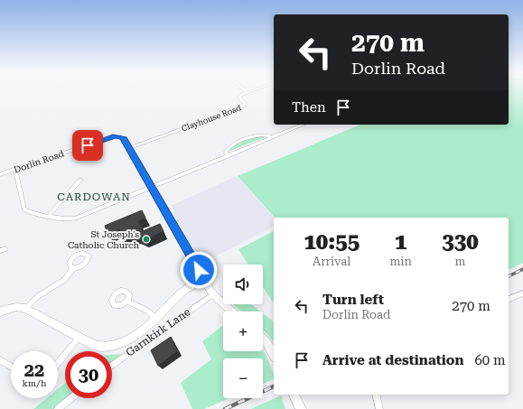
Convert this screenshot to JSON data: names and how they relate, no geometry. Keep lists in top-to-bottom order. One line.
{"streets":{"street":["Clayhouse Road","Dorlin Road","Garnkirk Lane"]},"crossings":[["Clayhouse Road","Dorlin Road"]],"districts":["CARDOWAN"],"places":["St Joseph's Catholic Church"],"page":{"turn":["270 m","Dorlin Road"],"then":"Then","eta":["10:55","Arrival","1","min","330","m"],"map_buttons":["+","−"],"list":[{"name":"Turn left","note":"Dorlin Road","value":"270 m"},{"name":"Arrive at destination","value":"60 m"}],"speed":"22 km/h","limit":"30"}}
